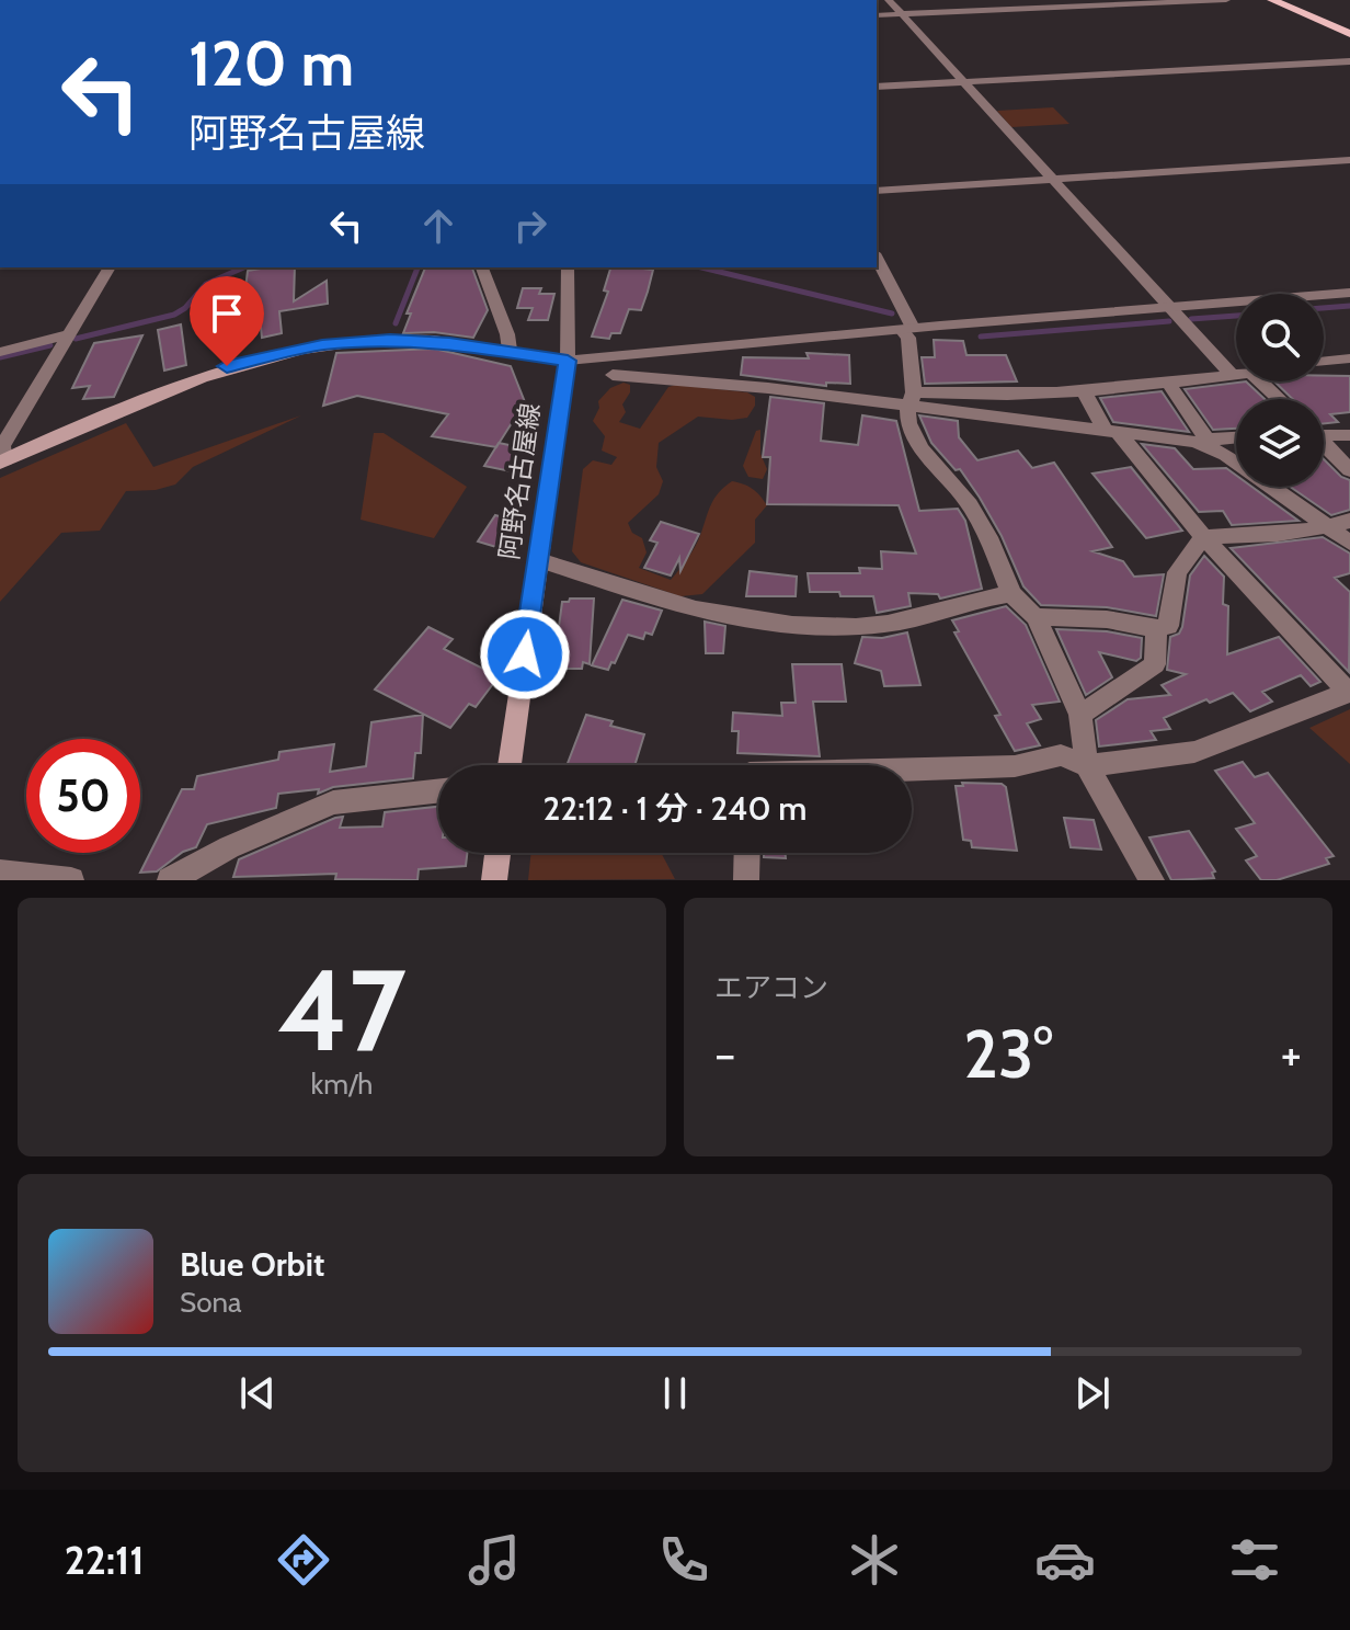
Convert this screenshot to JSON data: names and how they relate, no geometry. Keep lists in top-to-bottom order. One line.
{"streets":{"main road":["阿野名古屋線"]},"page":{"turn":["120 m","阿野名古屋線"],"limit":"50","trip":"22:12 · 1 分 · 240 m","tile":[["47","km/h"],"エアコン"],"heat":["−","23°","+"],"song":["Blue Orbit","Sona"],"tabs":"22:11"}}
